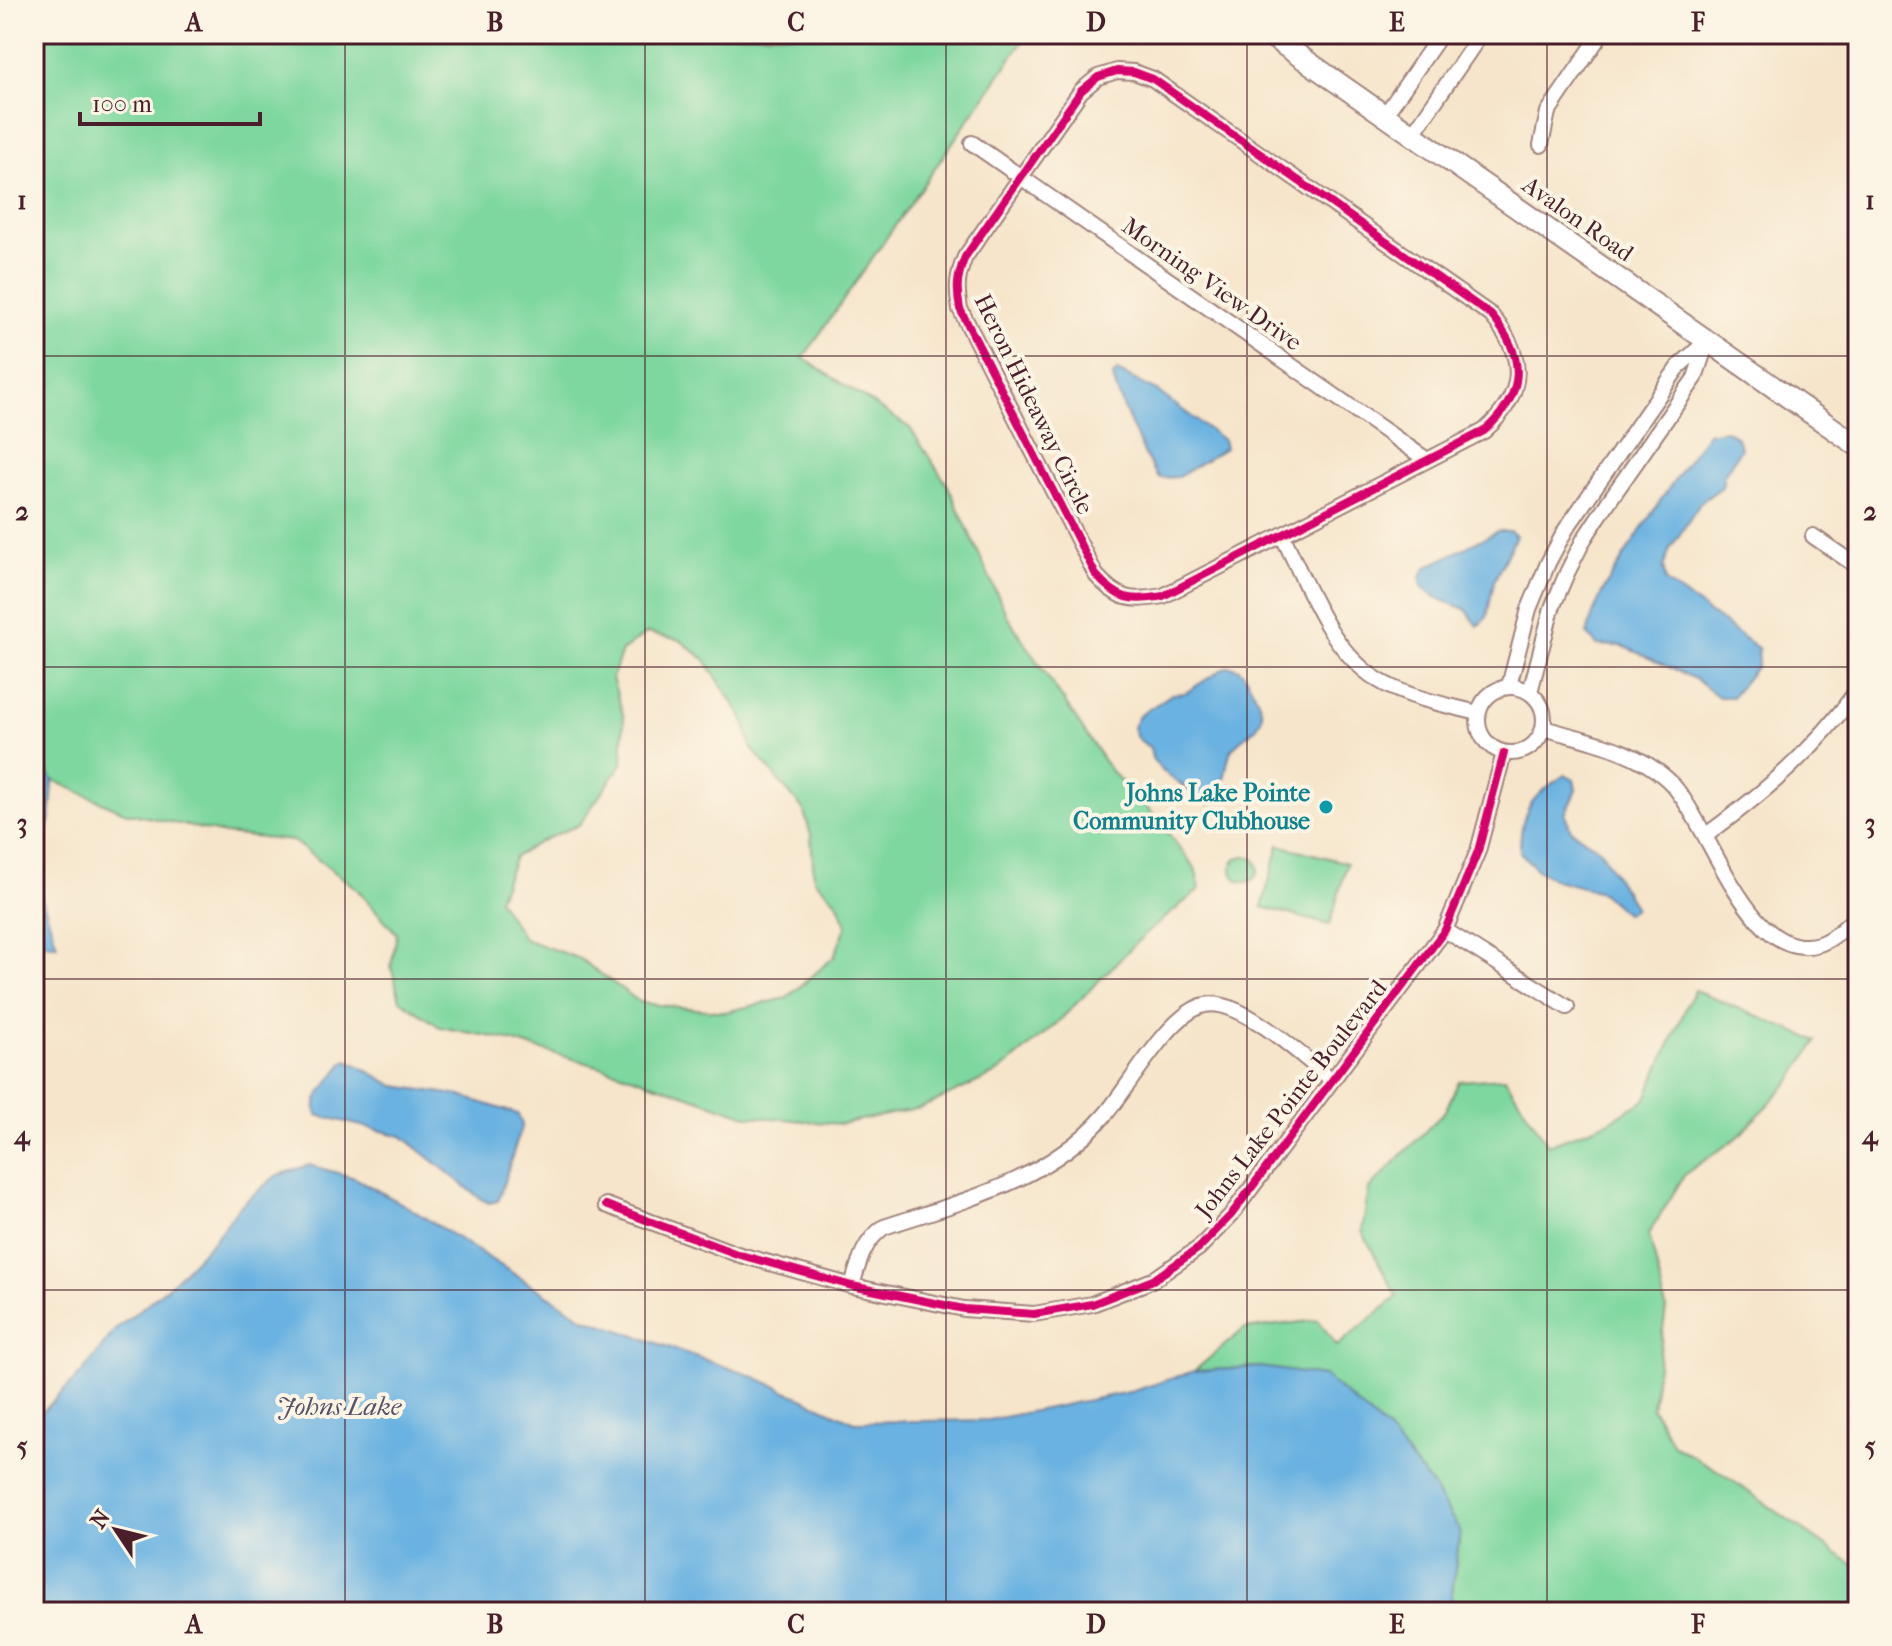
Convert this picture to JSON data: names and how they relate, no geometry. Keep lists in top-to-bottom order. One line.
{"streets":{"main road":["Avalon Road"],"street":["Morning View Drive","Heron Hideaway Circle","Johns Lake Pointe Boulevard"]},"crossings":[["Morning View Drive","Heron Hideaway Circle"]],"water":["Johns Lake"],"places":["Johns Lake Pointe Community Clubhouse"],"scale_bar":"100 m","north":"top left","grid":{"columns":["A","B","C","D","E","F"],"rows":["1","2","3","4","5"]}}
